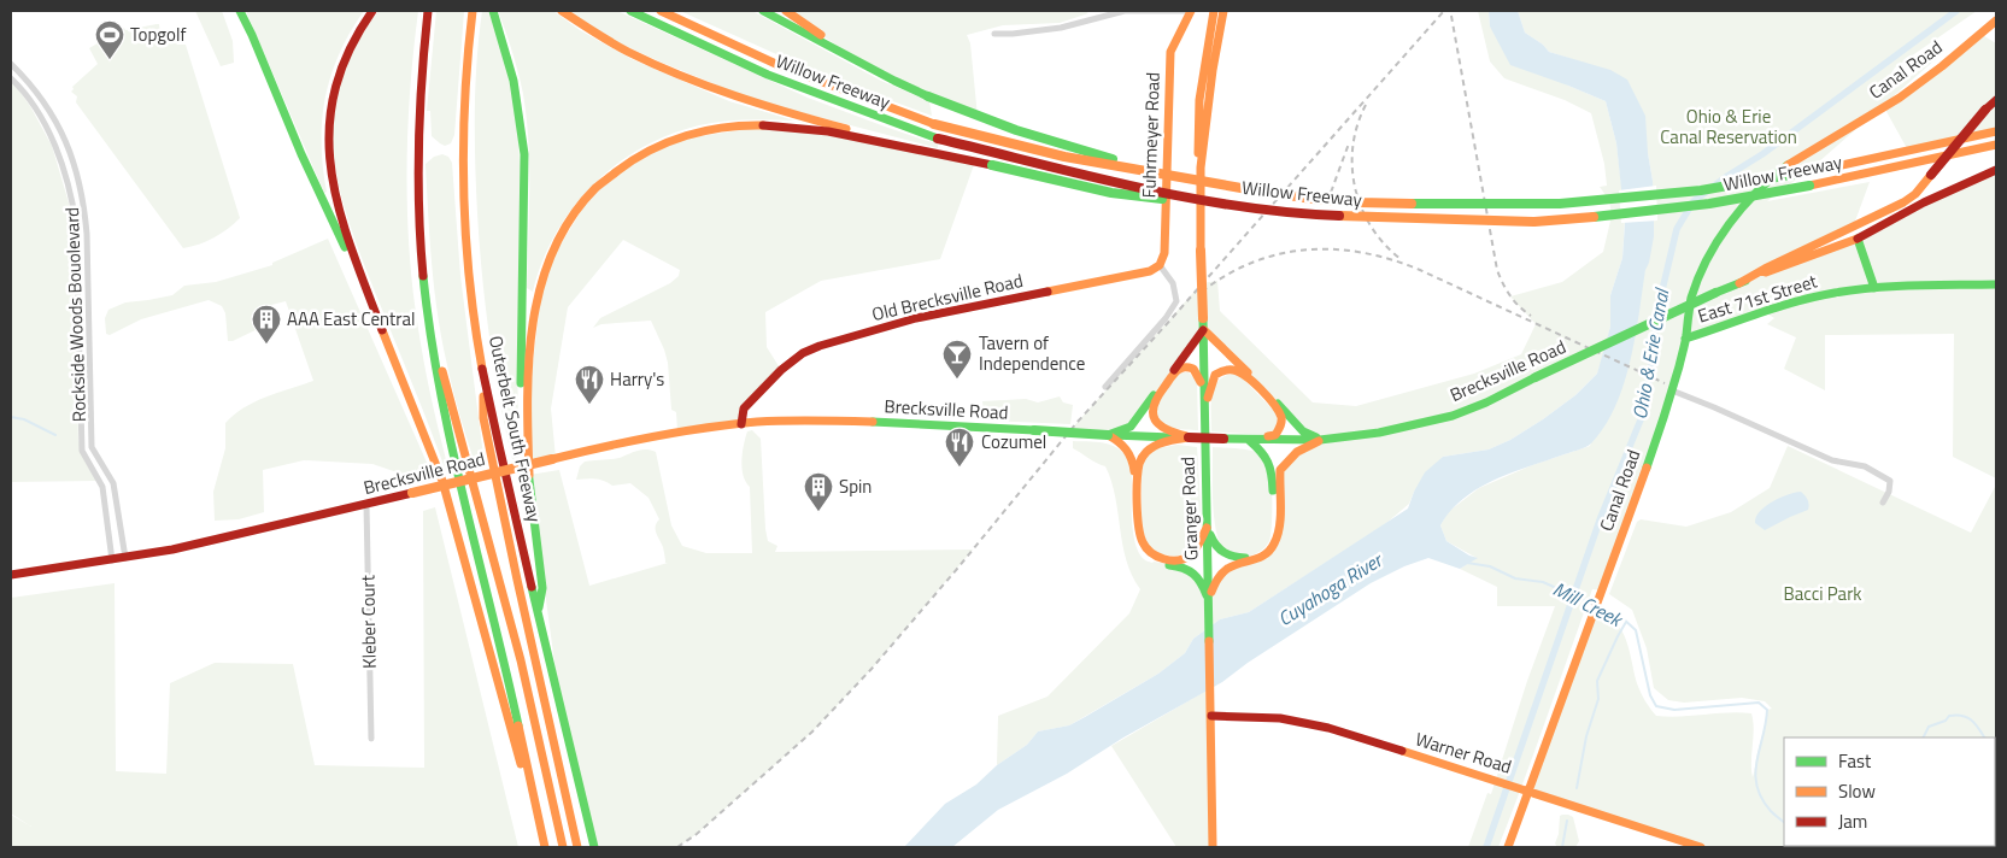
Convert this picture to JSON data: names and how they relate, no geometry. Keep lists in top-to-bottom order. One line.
{"streets":{"main road":["Canal Road","Willow Freeway","Fuhrmeyer Road","Old Brecksville Road","East 71st Street","Brecksville Road","Outerbelt South Freeway","Granger Road","Warner Road"],"street":["Rockside Woods Bouolevard","Kleber Court"]},"crossings":[["Canal Road","East 71st Street"],["Canal Road","Warner Road"],["Fuhrmeyer Road","Old Brecksville Road"],["Old Brecksville Road","Brecksville Road"],["Rockside Woods Bouolevard","Brecksville Road"],["Brecksville Road","Kleber Court"],["Granger Road","Warner Road"]],"water":["Ohio & Erie Canal","Cuyahoga River","Mill Creek"],"parks":["Ohio & Erie Canal Reservation","Bacci Park"],"places":{"sports":["Topgolf"],"building":["AAA East Central","Spin"],"bar":["Tavern of Independence"],"restaurant":["Harry's","Cozumel"]},"legend":["Fast","Slow","Jam"]}
